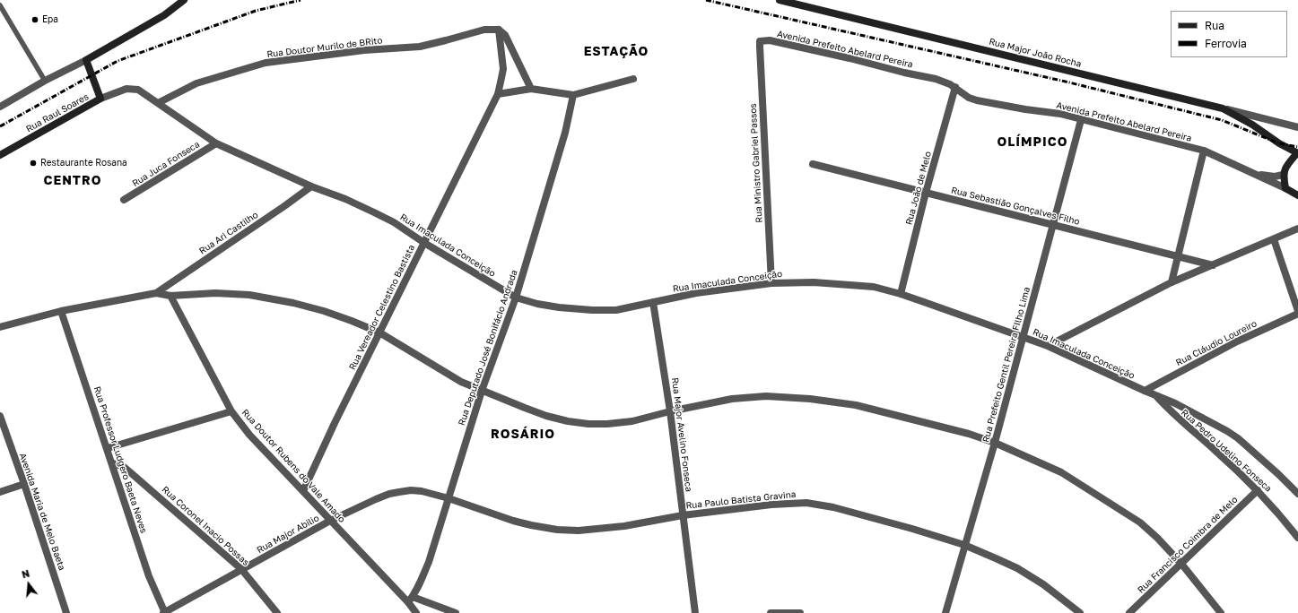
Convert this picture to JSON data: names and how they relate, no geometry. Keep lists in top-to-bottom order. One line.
{"streets":{"main road":["Avenida Prefeito Abelard Pereira","Rua Major João Rocha","Rua Raul Soares"],"street":["Rua Doutor Murilo de BRito","Rua Ministro Gabriel Passos","Rua Juca Fonseca","Rua João de Melo","Rua Sebastião Gonçalves Filho","Rua Ari Castilho","Rua Imaculada Conceição","Rua Vereador Celestino Bastista","Rua Cláudio Loureiro","Rua Deputado José Bonifácio Andrada","Rua Prefeito Gentil Pereira FIlho Lima","Rua Major Avelino Fonseca","Rua Pedro Udelino Fonseca","Rua Professor Ludgero Baeta Neves","Rua Doutor Rubens do Vale Amado","Rua Paulo Batista Gravina","Avenida Maria de Melo Baeta","Rua Coronel Inacio Possas","Rua Major Abilio","Rua Francisco Coimbra de Melo"]},"crossings":[["Rua Doutor Murilo de BRito","Rua Imaculada Conceição"],["Rua Doutor Murilo de BRito","Rua Vereador Celestino Bastista"],["Avenida Prefeito Abelard Pereira","Rua Ministro Gabriel Passos"],["Avenida Prefeito Abelard Pereira","Rua João de Melo"],["Avenida Prefeito Abelard Pereira","Rua Prefeito Gentil Pereira FIlho Lima"],["Rua Raul Soares","Rua Imaculada Conceição"],["Rua Ministro Gabriel Passos","Rua Imaculada Conceição"],["Rua Juca Fonseca","Rua Imaculada Conceição"],["Rua João de Melo","Rua Sebastião Gonçalves Filho"],["Rua João de Melo","Rua Imaculada Conceição"],["Rua Sebastião Gonçalves Filho","Rua Prefeito Gentil Pereira FIlho Lima"],["Rua Ari Castilho","Rua Imaculada Conceição"],["Rua Imaculada Conceição","Rua Vereador Celestino Bastista"],["Rua Imaculada Conceição","Rua Cláudio Loureiro"],["Rua Imaculada Conceição","Rua Deputado José Bonifácio Andrada"],["Rua Imaculada Conceição","Rua Prefeito Gentil Pereira FIlho Lima"],["Rua Imaculada Conceição","Rua Major Avelino Fonseca"],["Rua Imaculada Conceição","Rua Pedro Udelino Fonseca"],["Rua Vereador Celestino Bastista","Rua Doutor Rubens do Vale Amado"],["Rua Deputado José Bonifácio Andrada","Rua Doutor Rubens do Vale Amado"],["Rua Deputado José Bonifácio Andrada","Rua Paulo Batista Gravina"],["Rua Deputado José Bonifácio Andrada","Rua Major Abilio"],["Rua Prefeito Gentil Pereira FIlho Lima","Rua Paulo Batista Gravina"],["Rua Major Avelino Fonseca","Rua Paulo Batista Gravina"],["Rua Pedro Udelino Fonseca","Rua Francisco Coimbra de Melo"],["Rua Professor Ludgero Baeta Neves","Rua Coronel Inacio Possas"],["Rua Professor Ludgero Baeta Neves","Rua Major Abilio"],["Rua Doutor Rubens do Vale Amado","Rua Major Abilio"],["Rua Paulo Batista Gravina","Rua Major Abilio"],["Rua Coronel Inacio Possas","Rua Major Abilio"]],"districts":["ESTAÇÃO","OLÍMPICO","CENTRO","ROSÁRIO"],"places":["Epa","Restaurante Rosana"],"legend":["Rua","Ferrovia"],"north":"top"}
